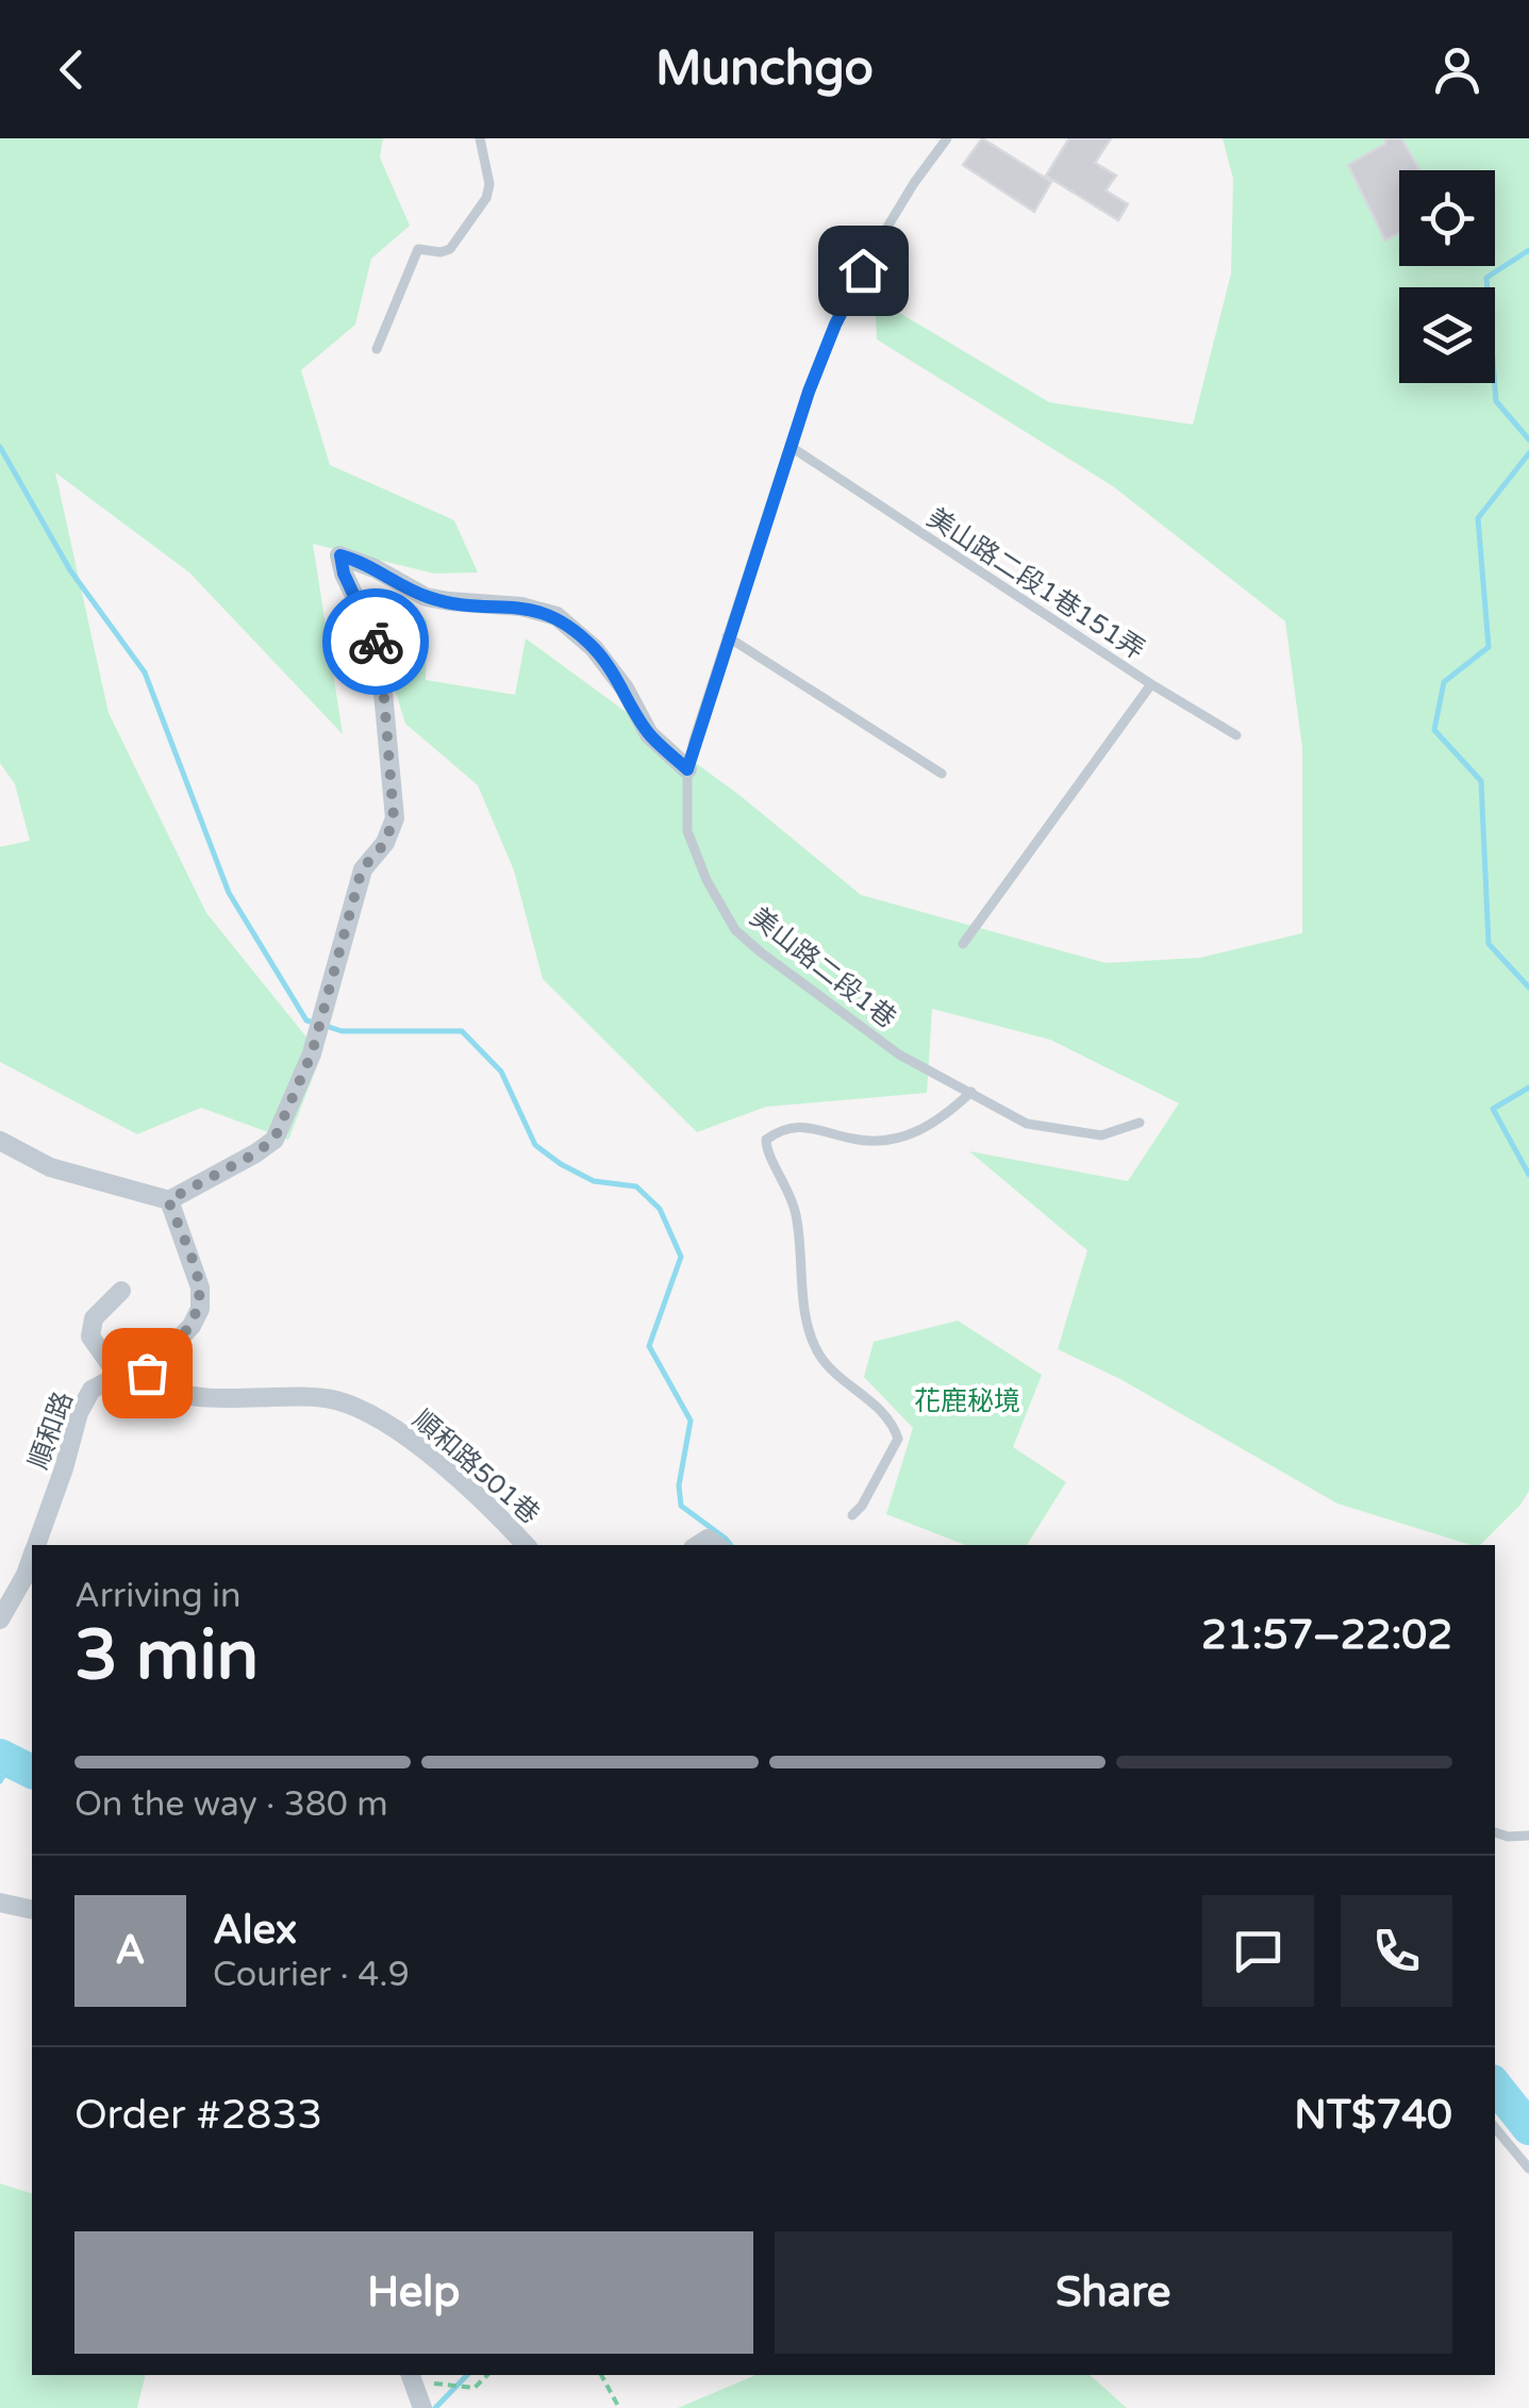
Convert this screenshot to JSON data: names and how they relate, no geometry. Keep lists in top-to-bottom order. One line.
{"streets":{"street":["順和路","順和路501巷"],"lane":["美山路二段1巷151弄","美山路二段1巷"]},"crossings":[["美山路二段1巷151弄","美山路二段1巷"]],"parks":["花鹿秘境"],"page":{"header":"Munchgo","heading":["3 min","Arriving in","21:57–22:02"],"panel":["Alex","Courier · 4.9","Order #2833","NT$740"],"bar":"On the way · 380 m","round":"A","buttons":["Help","Share"]}}
